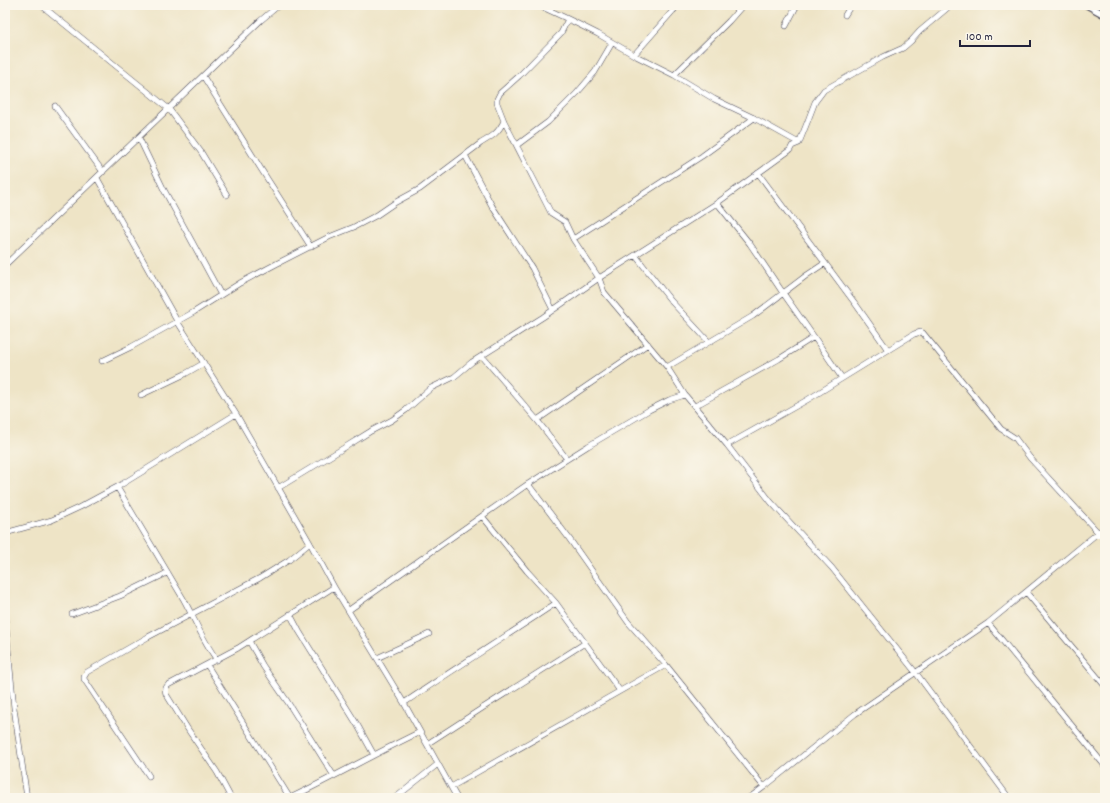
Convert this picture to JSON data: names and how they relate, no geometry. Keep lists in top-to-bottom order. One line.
{"scale_bar":"100 m"}
